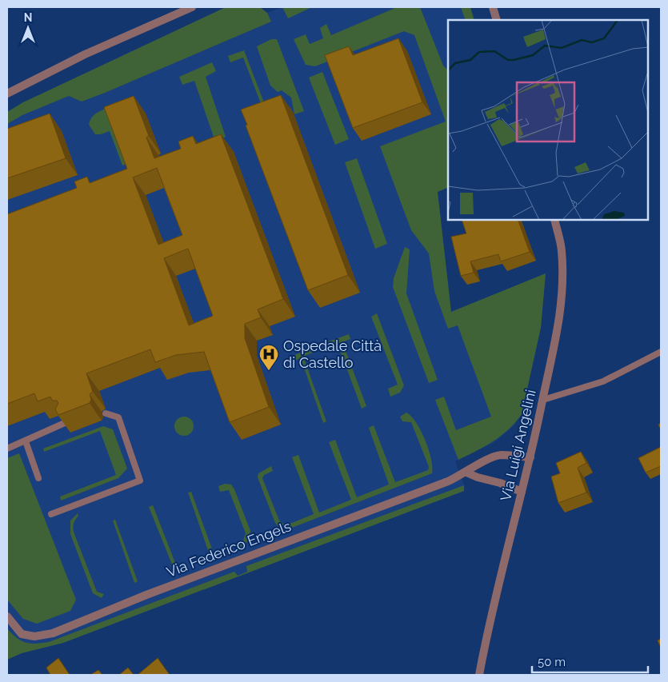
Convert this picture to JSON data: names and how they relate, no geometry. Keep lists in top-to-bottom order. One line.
{"streets":{"street":["Via Luigi Angelini","Via Federico Engels"]},"crossings":[["Via Luigi Angelini","Via Federico Engels"]],"places":{"hospital":["Ospedale Città di Castello"]},"scale_bar":"50 m","north":"top"}
